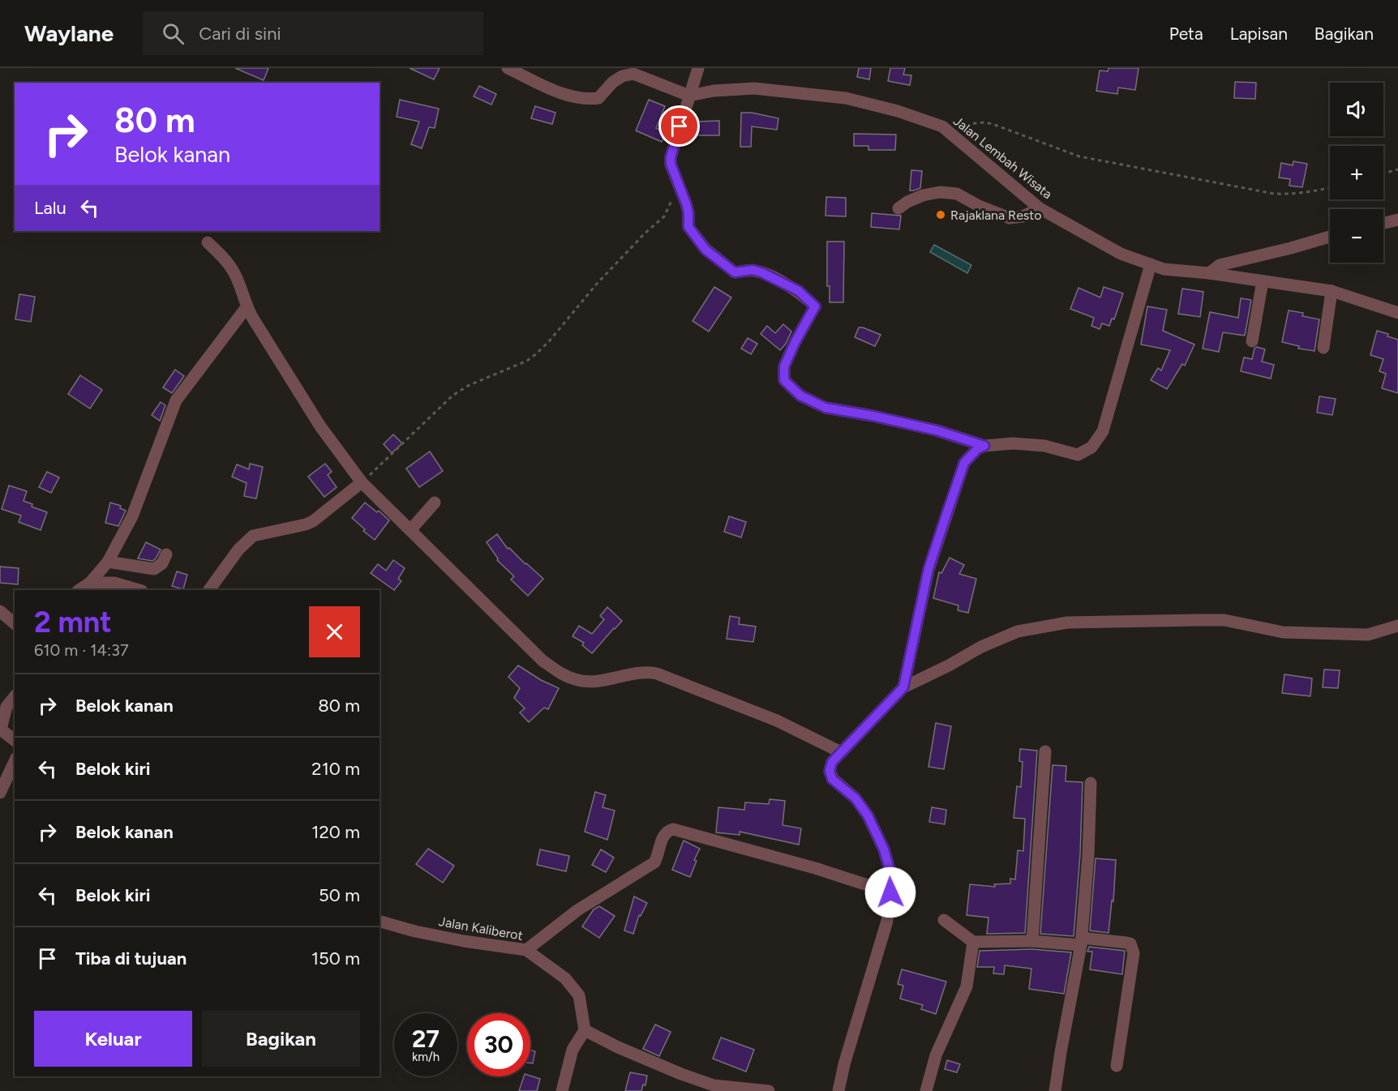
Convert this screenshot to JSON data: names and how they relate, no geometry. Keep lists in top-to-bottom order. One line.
{"streets":{"street":["Jalan Lembah Wisata","Jalan Kaliberot"]},"places":["Rajaklana Resto"],"page":{"header":"Waylane","search":"Cari di sini","nav":["Peta","Lapisan","Bagikan"],"map_buttons":["+","−"],"turn":["80 m","Belok kanan"],"then":"Lalu","heading":["2 mnt","610 m · 14:37"],"list":[{"name":"Belok kanan","value":"80 m"},{"name":"Belok kiri","value":"210 m"},{"name":"Belok kanan","value":"120 m"},{"name":"Belok kiri","value":"50 m"},{"name":"Tiba di tujuan","value":"150 m"}],"buttons":["Keluar","Bagikan"],"speed":"27 km/h","limit":"30"}}
